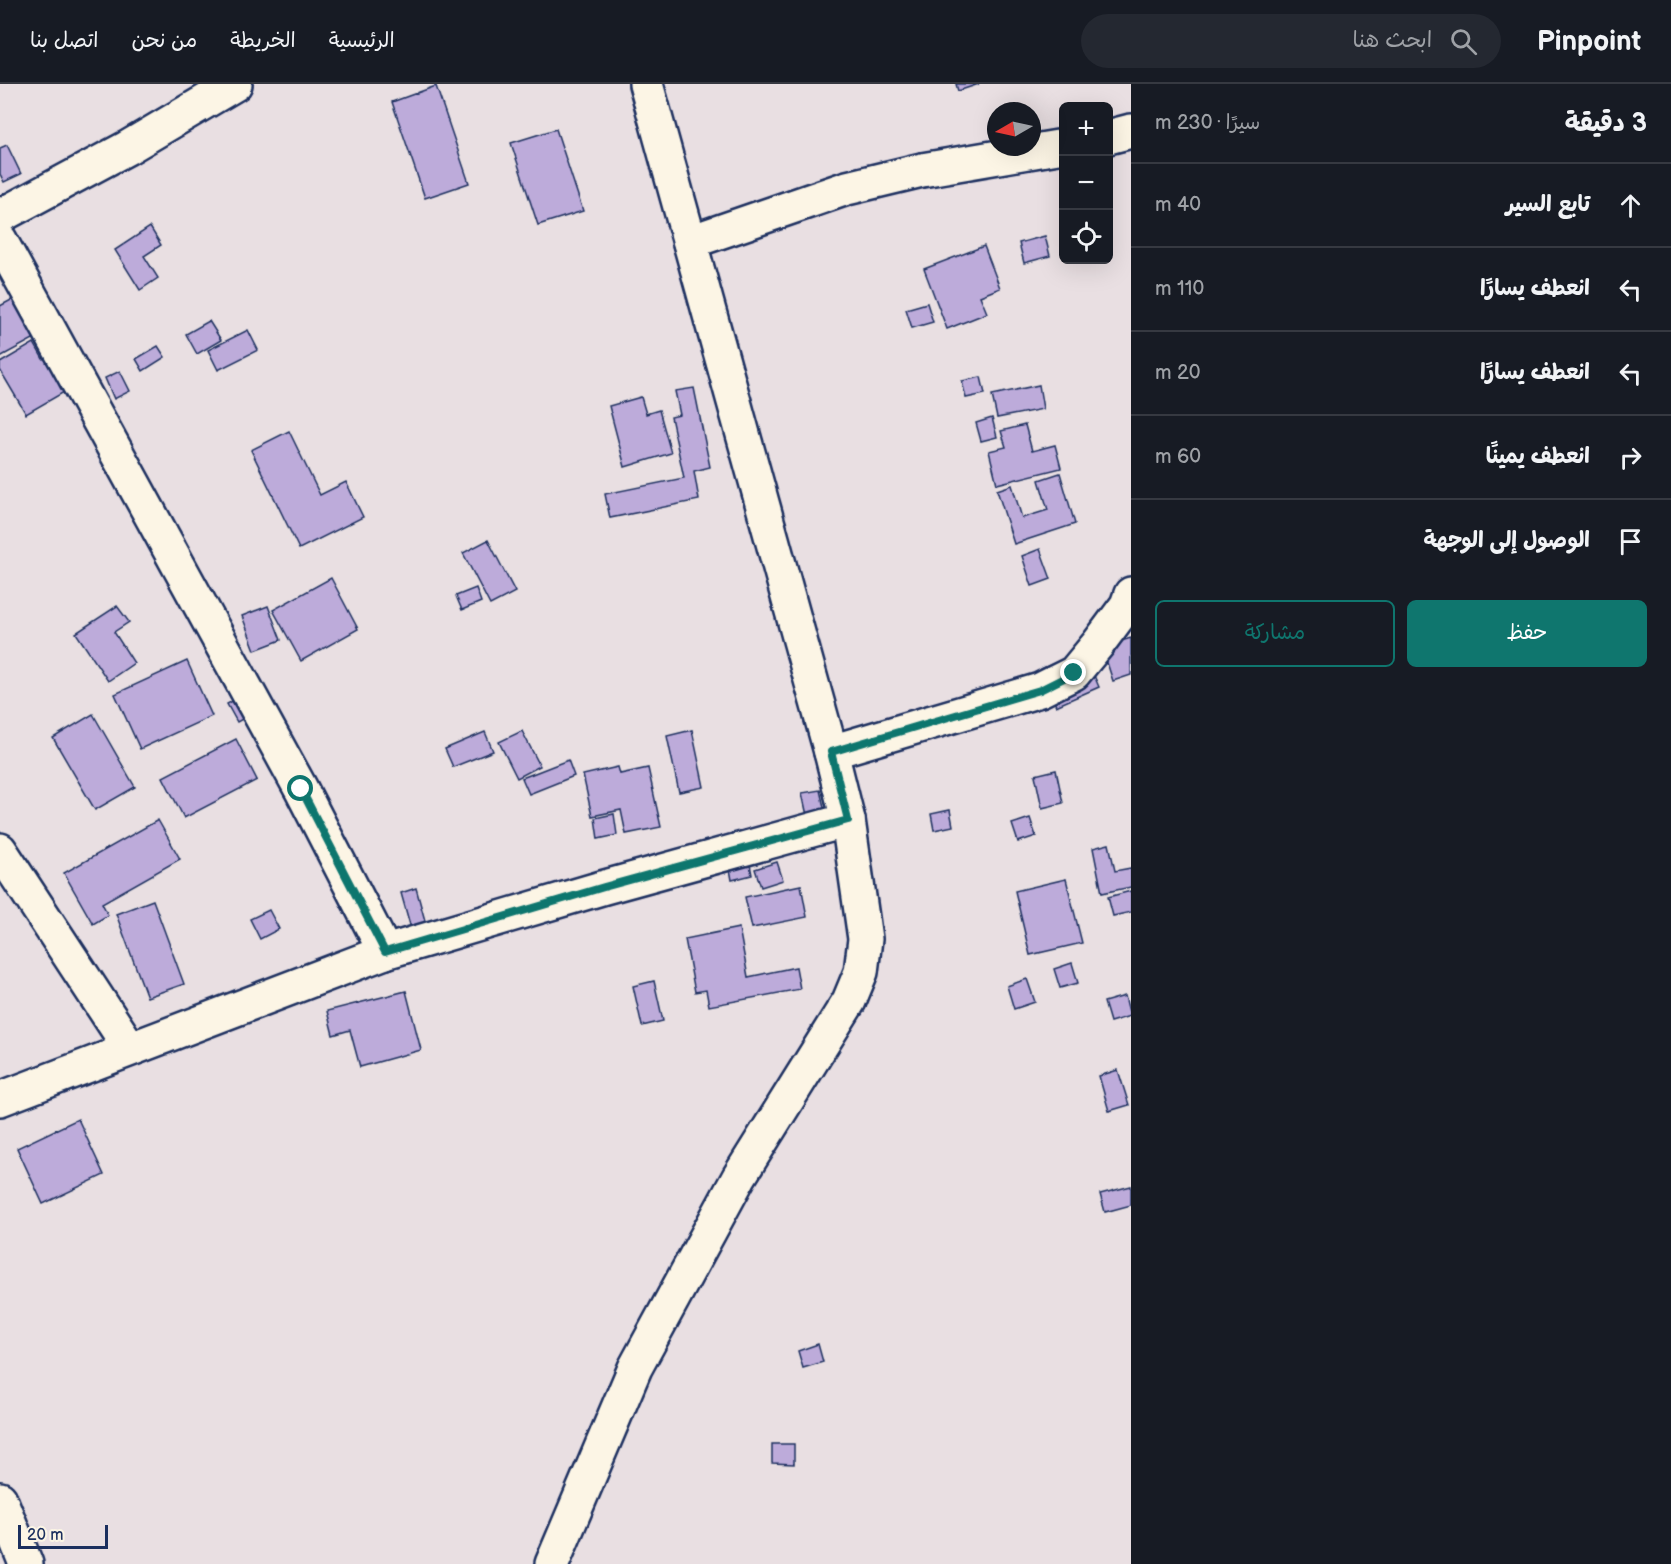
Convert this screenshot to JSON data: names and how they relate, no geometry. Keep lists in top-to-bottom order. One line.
{"scale_bar":"20 m","north":"left","page":{"header":"Pinpoint","search":"ابحث هنا","nav":["الرئيسية","الخريطة","من نحن","اتصل بنا"],"heading":["3 دقيقة","سيرًا · 230 m"],"map_buttons":["+","−"],"list":[["تابع السير","40 m"],["انعطف يسارًا","110 m"],["انعطف يسارًا","20 m"],["انعطف يمينًا","60 m"],"الوصول إلى الوجهة"],"buttons":["حفظ","مشاركة"],"scale":"20 m"}}
